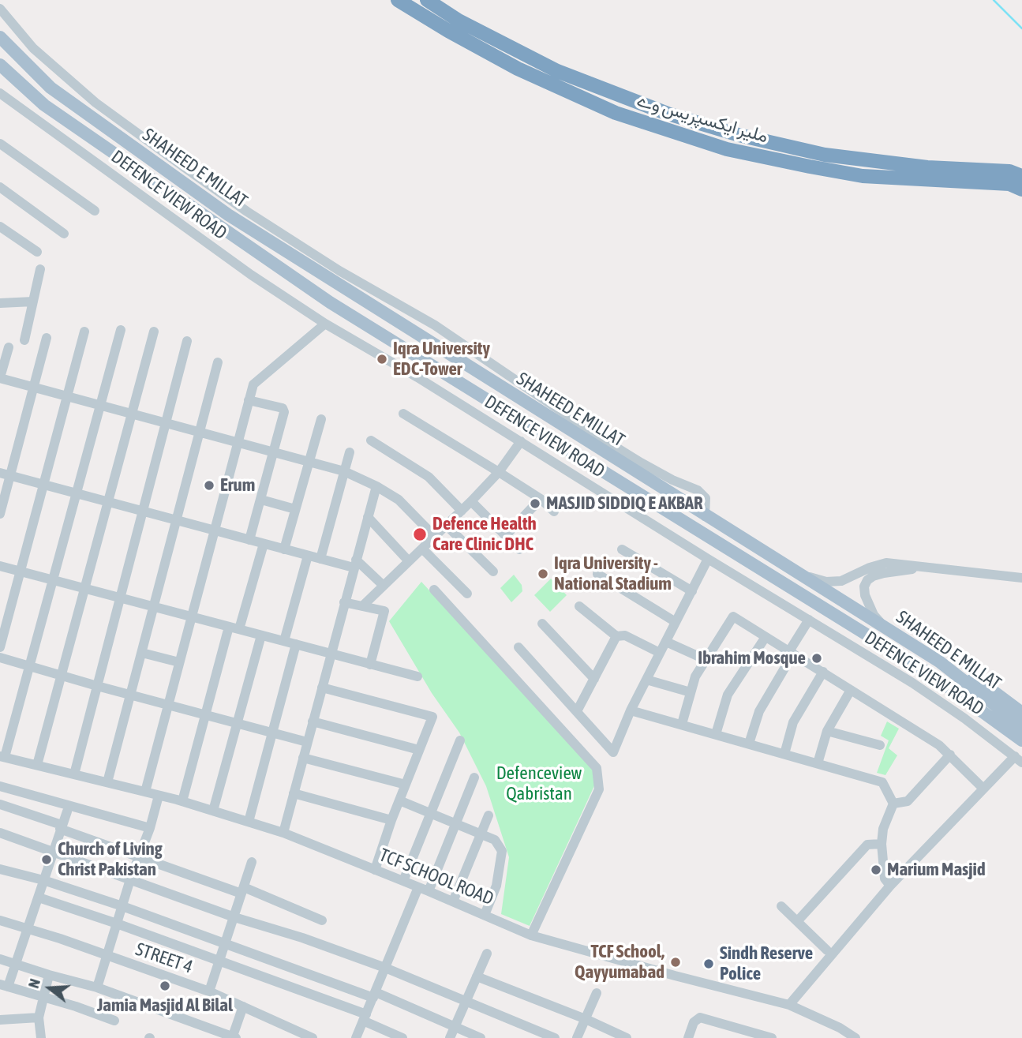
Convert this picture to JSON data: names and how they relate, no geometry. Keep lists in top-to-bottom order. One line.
{"streets":{"highway":["ملیر ایکسپریس وے"],"main road":["SHAHEED E MILLAT"],"street":["DEFENCE VIEW ROAD","TCF SCHOOL ROAD","STREET 4"]},"parks":["Defenceview Qabristan"],"places":["Iqra University EDC-Tower","Erum","MASJID SIDDIQ E AKBAR","Defence Health Care Clinic DHC","Iqra University - National Stadium","Ibrahim Mosque","Church of Living Christ Pakistan","Marium Masjid","TCF School, Qayyumabad","Sindh Reserve Police","Jamia Masjid Al Bilal"],"north":"left"}
